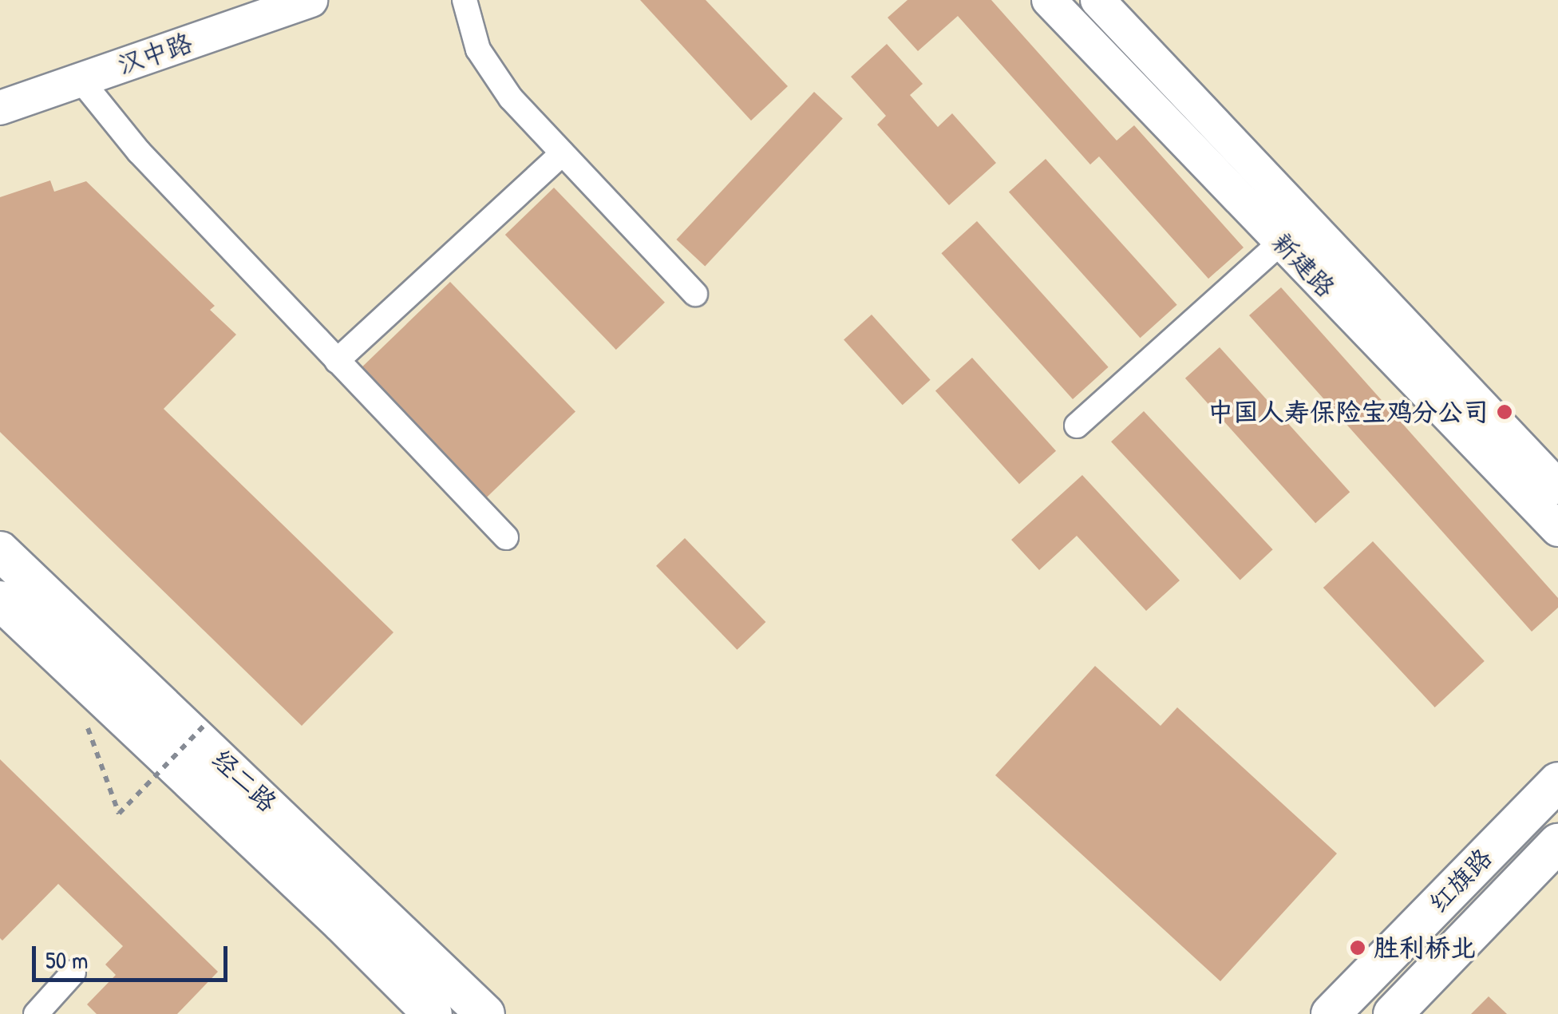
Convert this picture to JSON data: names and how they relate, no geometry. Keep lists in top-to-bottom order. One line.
{"streets":{"main road":["汉中路","新建路","经二路","红旗路"]},"places":["中国人寿保险宝鸡分公司","胜利桥北"],"scale_bar":"50 m"}
